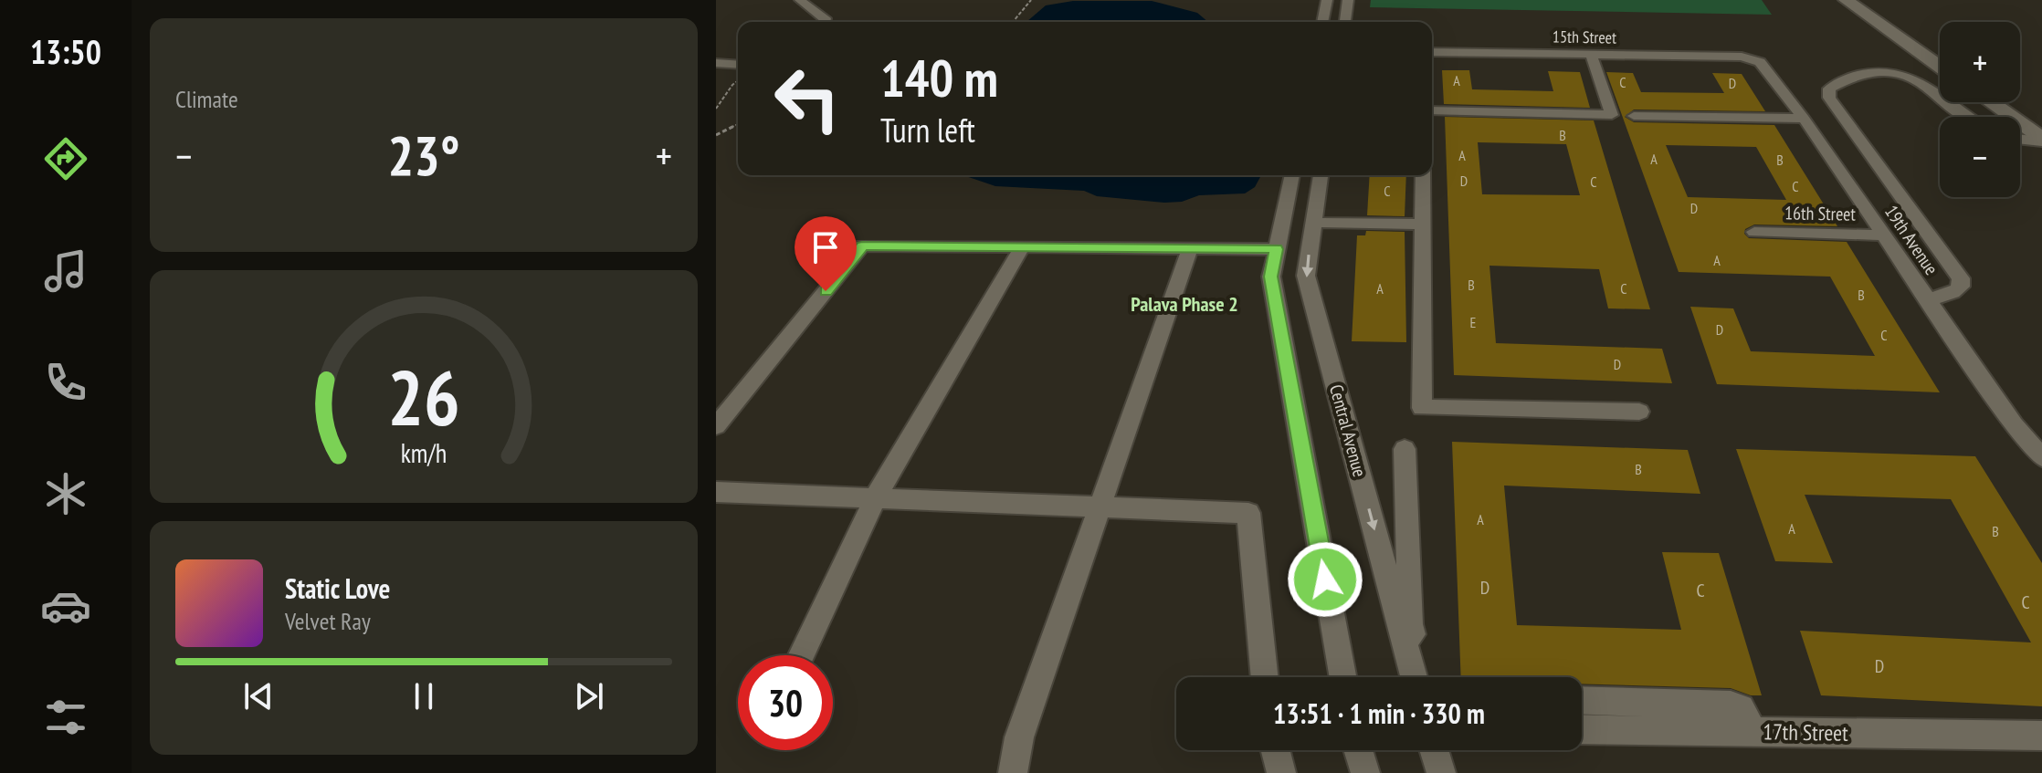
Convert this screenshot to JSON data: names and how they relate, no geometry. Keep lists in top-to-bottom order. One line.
{"streets":{"street":["15th Street","16th Street","19th Avenue","Central Avenue","17th Street"]},"crossings":[["15th Street","19th Avenue"],["16th Street","19th Avenue"]],"districts":["Palava Phase 2"],"house_numbers":["A","C","D","B","A","A","B","D","C","C","C","D","A","B","A","C","B","E","D","C","D","B","A","A","B","D","C","C","D"],"page":{"tabs":"13:50","tile":"Climate","map_buttons":["+","−"],"turn":["140 m","Turn left"],"heat":["−","23°","+"],"song":["Static Love","Velvet Ray"],"limit":"30","trip":"13:51 · 1 min · 330 m","gauge":["26","km/h"]}}
